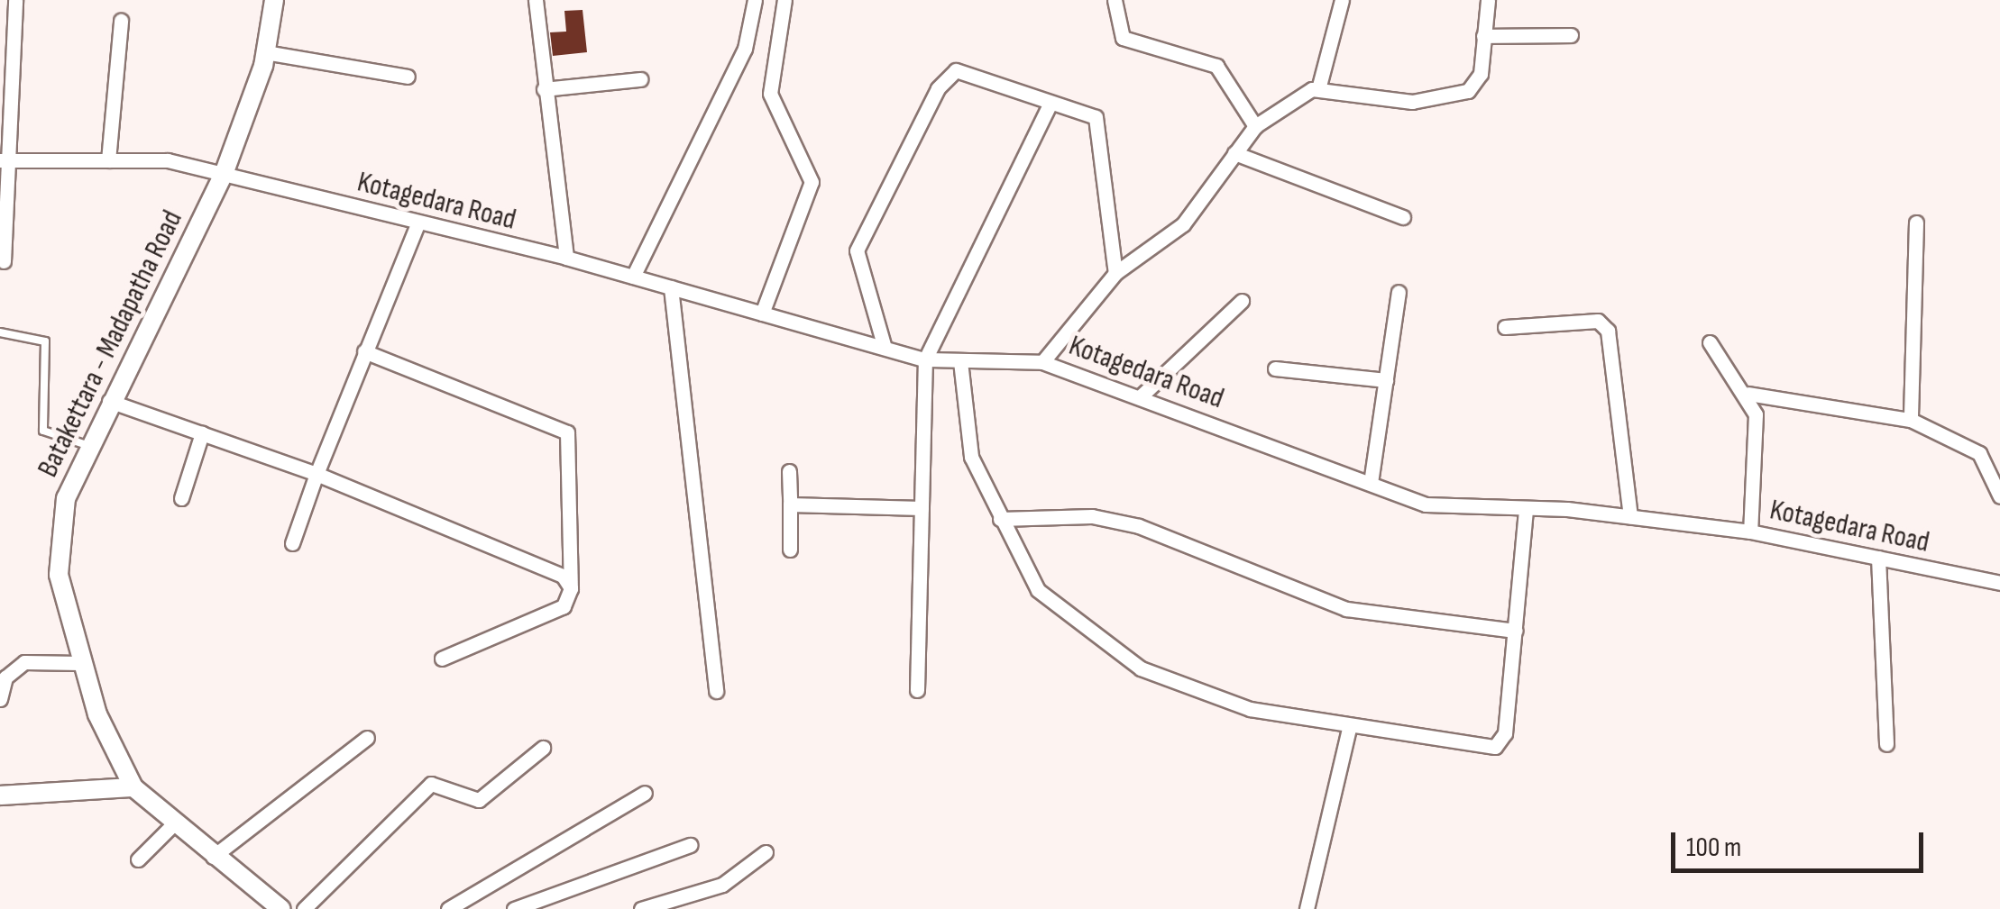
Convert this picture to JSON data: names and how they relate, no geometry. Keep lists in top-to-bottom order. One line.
{"streets":{"street":["Kotagedara Road","Batakettara - Madapatha Road"]},"crossings":[["Kotagedara Road","Batakettara - Madapatha Road"]],"scale_bar":"100 m"}
